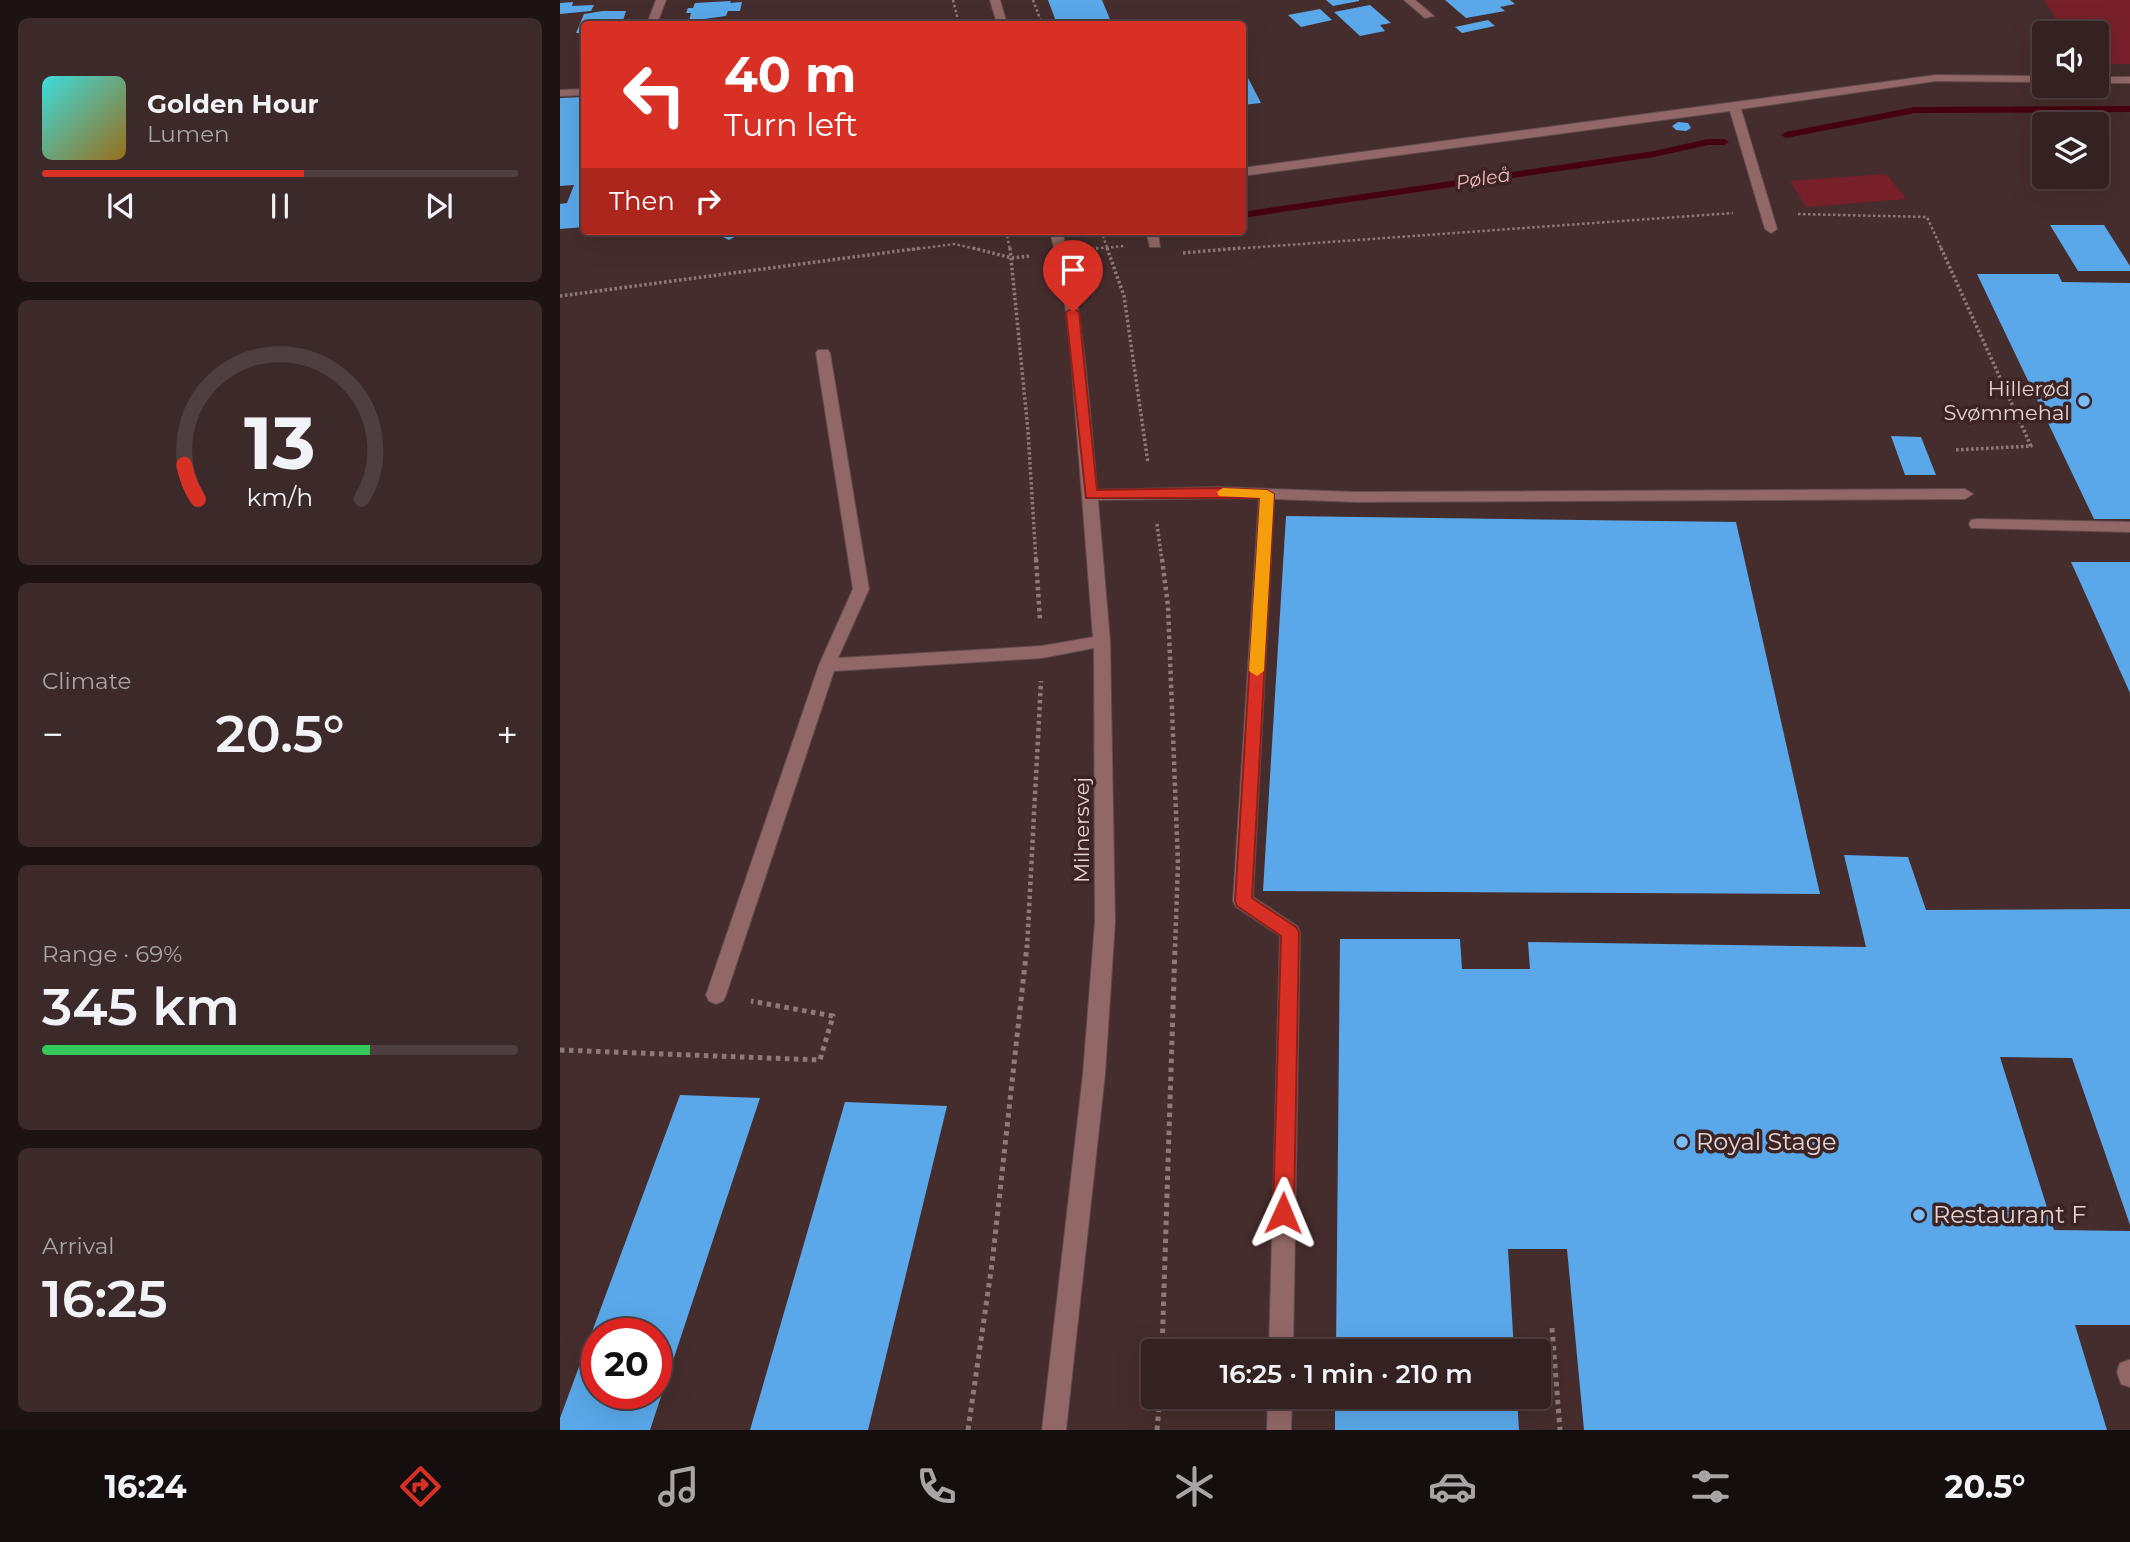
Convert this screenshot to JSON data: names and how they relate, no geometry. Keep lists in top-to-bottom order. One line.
{"streets":{"street":["Milnersvej"]},"water":["Pøleå"],"places":["Hillerød Svømmehal","Royal Stage","Restaurant F"],"page":{"turn":["40 m","Turn left"],"song":["Golden Hour","Lumen"],"then":"Then","tile":["Climate",["Range · 69%","345 km"],["Arrival","16:25"]],"heat":["−","20.5°","+"],"limit":"20","trip":"16:25 · 1 min · 210 m","tabs":["16:24","20.5°"],"gauge":["13","km/h"]}}
